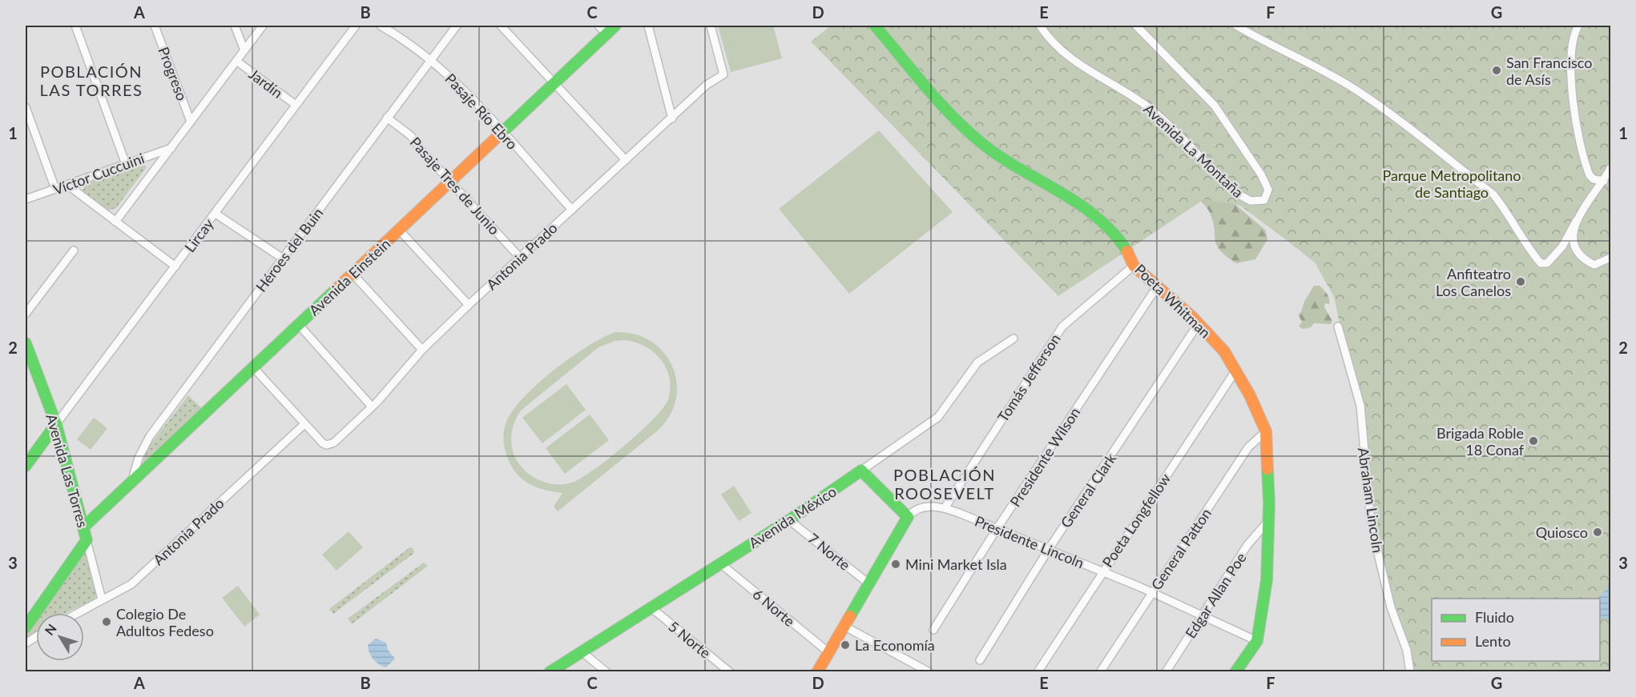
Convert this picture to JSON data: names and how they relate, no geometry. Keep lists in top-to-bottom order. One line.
{"streets":{"street":["Progreso","Jardín","Pasaje Río Ebro","Avenida La Montaña","Víctor Cuccuini","Pasaje Tres de Junio","Lircay","Héroes del Buin","Antonia Prado","Avenida Einstein","Poeta Whitman","Tomás Jefferson","Presidente Wilson","Avenida Las Torres","General Clark","Abraham Lincoln","Avenida México","Poeta Longfellow","Presidente Lincoln","General Patton","7 Norte","Edgar Allan Poe","6 Norte","5 Norte"]},"crossings":[["Progreso","Víctor Cuccuini"],["Jardín","Víctor Cuccuini"],["Jardín","Lircay"],["Pasaje Río Ebro","Héroes del Buin"],["Pasaje Río Ebro","Antonia Prado"],["Pasaje Río Ebro","Avenida Einstein"],["Pasaje Tres de Junio","Héroes del Buin"],["Pasaje Tres de Junio","Antonia Prado"],["Pasaje Tres de Junio","Avenida Einstein"],["Lircay","Avenida Las Torres"],["Héroes del Buin","Avenida Einstein"],["Antonia Prado","Avenida Las Torres"],["Avenida Einstein","Avenida Las Torres"],["Poeta Whitman","Tomás Jefferson"],["Poeta Whitman","Presidente Wilson"],["Poeta Whitman","General Clark"],["Poeta Whitman","Poeta Longfellow"],["Poeta Whitman","Presidente Lincoln"],["Poeta Whitman","General Patton"],["Poeta Whitman","Edgar Allan Poe"],["Tomás Jefferson","Presidente Lincoln"],["Presidente Wilson","Presidente Lincoln"],["General Clark","Presidente Lincoln"],["Avenida México","7 Norte"],["Avenida México","6 Norte"],["Avenida México","5 Norte"],["Poeta Longfellow","Presidente Lincoln"],["Presidente Lincoln","General Patton"],["Presidente Lincoln","Edgar Allan Poe"]],"districts":["POBLACIÓN LAS TORRES","POBLACIÓN ROOSEVELT"],"parks":["Parque Metropolitano de Santiago"],"places":["San Francisco de Asís","Anfiteatro Los Canelos","Brigada Roble 18 Conaf","Quiosco","Mini Market Isla","Colegio De Adultos Fedeso","La Economía"],"legend":["Fluido","Lento"],"north":"top left","grid":{"columns":["A","B","C","D","E","F","G"],"rows":["1","2","3"]}}
